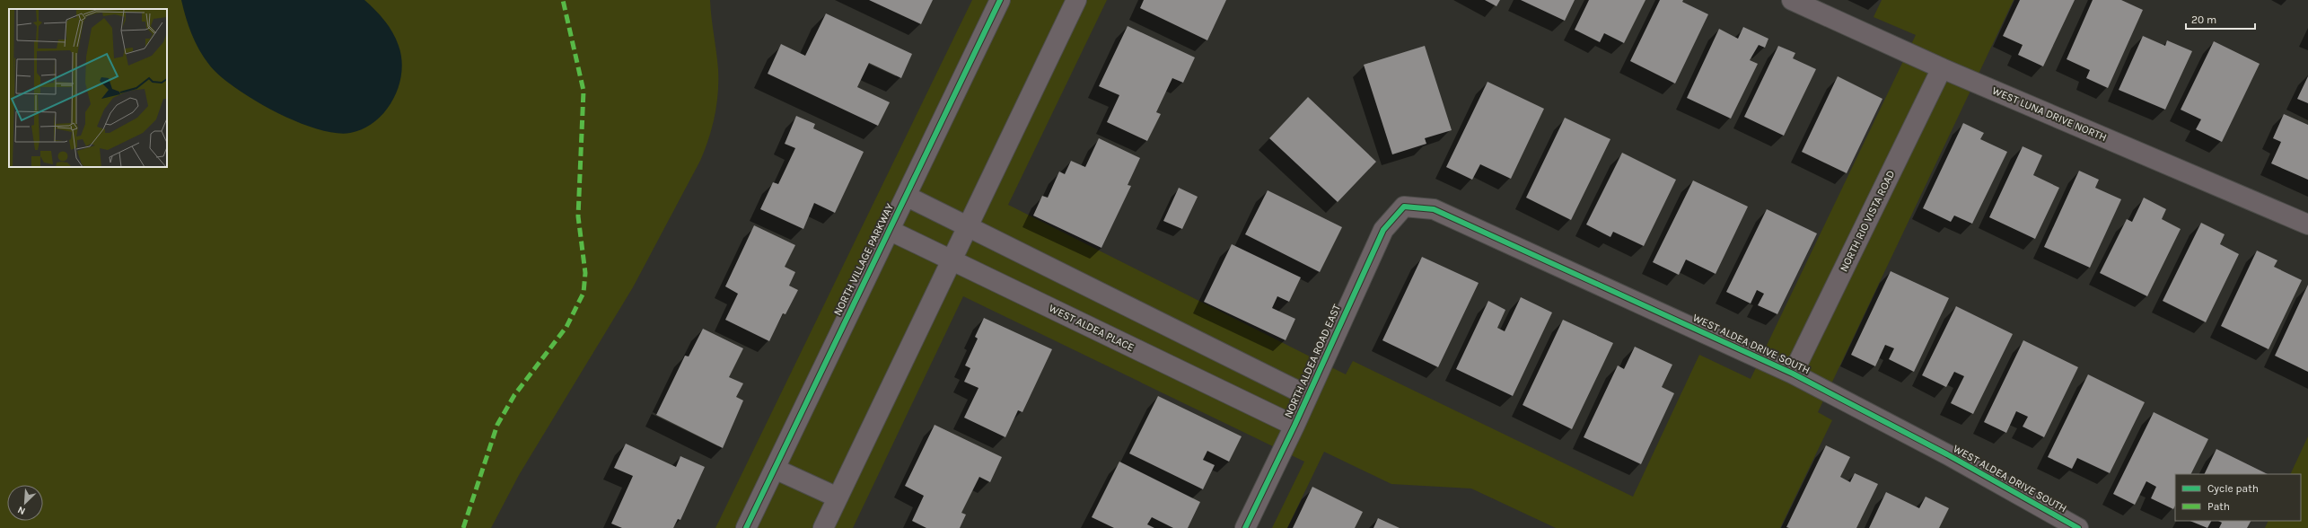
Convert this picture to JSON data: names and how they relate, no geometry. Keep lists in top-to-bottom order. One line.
{"streets":{"street":["WEST LUNA DRIVE NORTH","NORTH RIO VISTA ROAD","NORTH VILLAGE PARKWAY","WEST ALDEA PLACE","WEST ALDEA DRIVE SOUTH","NORTH ALDEA ROAD EAST"]},"crossings":[["WEST LUNA DRIVE NORTH","NORTH RIO VISTA ROAD"],["NORTH RIO VISTA ROAD","WEST ALDEA DRIVE SOUTH"],["NORTH VILLAGE PARKWAY","WEST ALDEA PLACE"],["WEST ALDEA PLACE","NORTH ALDEA ROAD EAST"],["WEST ALDEA DRIVE SOUTH","NORTH ALDEA ROAD EAST"]],"legend":["Cycle path","Path"],"scale_bar":"20 m","north":"bottom left"}
